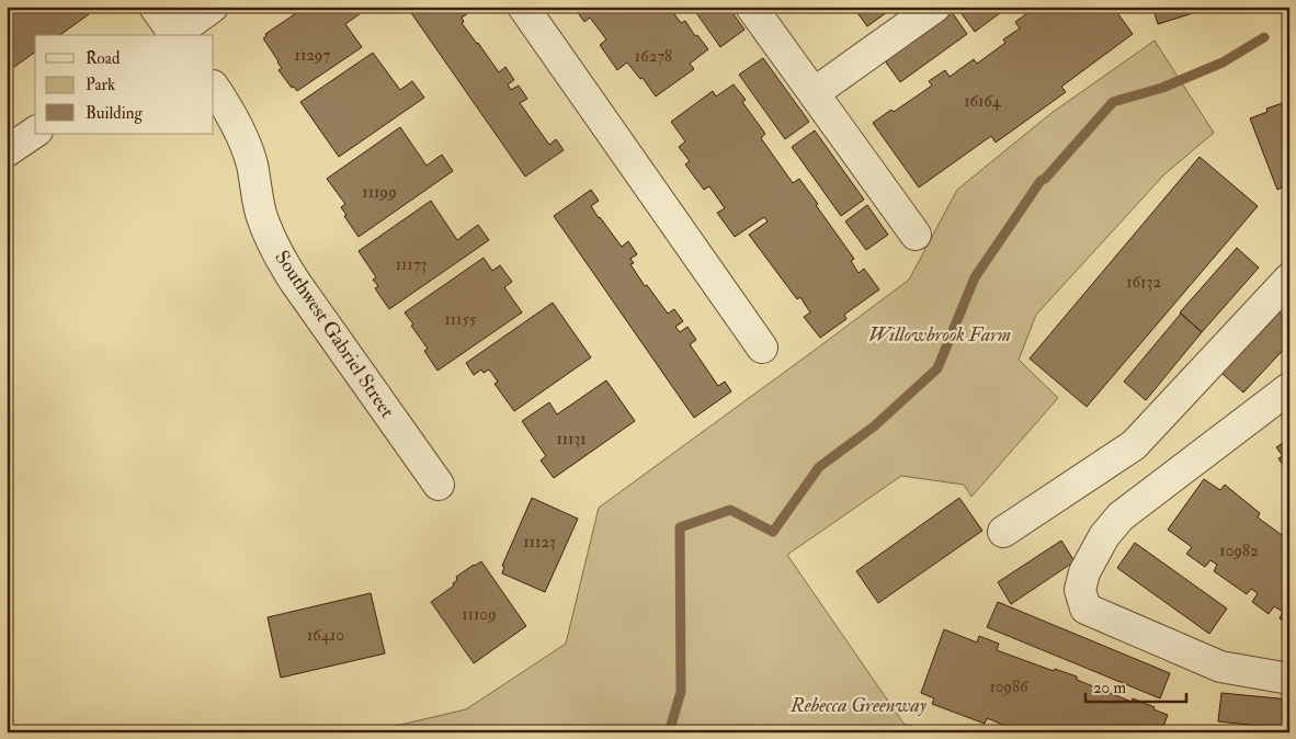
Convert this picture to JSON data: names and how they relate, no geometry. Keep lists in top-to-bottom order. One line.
{"streets":{"street":["Southwest Gabriel Street"]},"parks":["Willowbrook Farm","Rebecca Greenway"],"house_numbers":["11297","16278","16164","11199","11173","16132","11155","11131","11123","10982","11109","16410","10986"],"legend":["Road","Park","Building"],"scale_bar":"20 m"}
